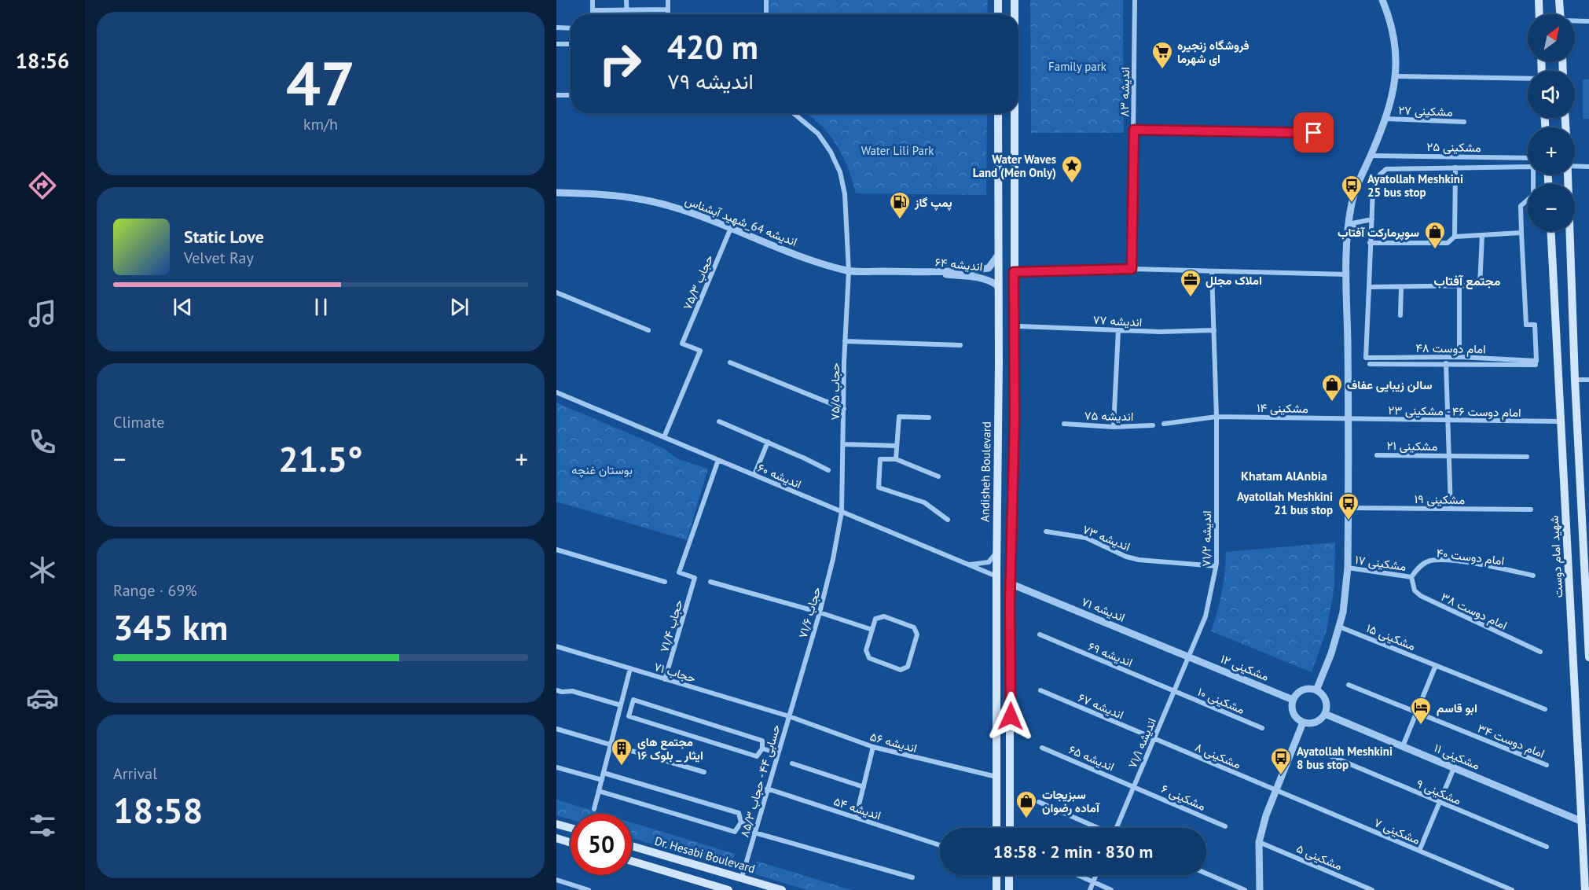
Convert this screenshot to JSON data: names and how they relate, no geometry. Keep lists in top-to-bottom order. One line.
{"streets":{"main road":["Andisheh Boulevard","شهید امام دوست","Dr. Hesabi Boulevard"],"street":["اندیشه ۸۳","مشکینی ۲۷","مشکینی ۲۵","اندیشه 64_شهید آبشناس","اندیشه ۶۴","حجاب ۷۵/۳","اندیشه ۷۷","امام دوست ۴۸","حجاب ۷۵/۵","مشکینی ۱۴","امام دوست ۴۶ - مشکینی ۲۳","اندیشه ۷۵","مشکینی ۲۱","اندیشه ۶۰","مشکینی ۱۹","اندیشه ۷۳","اندیشه ۷۱/۲","امام دوست ۴۰","مشکینی ۱۷","اندیشه ۷۱","امام دوست ۳۸","حجاب ۷۱/۶","حجاب ۷۱/۴","مشکینی ۱۵","اندیشه ۶۹","مشکینی ۱۲","حجاب ۷۱","مشکینی ۱۰","اندیشه ۶۷","امام دوست ۳۴","اندیشه ۵۶","اندیشه ۷۱/۱","مشکینی ۸","مشکینی ۱۱","اندیشه ۶۵","حسابی ۴۴ - حجاب ۸۵/۳","مشکینی ۹","مشکینی ۶","اندیشه ۵۴","مشکینی ۷","مشکینی ۵"]},"crossings":[["اندیشه 64_شهید آبشناس","اندیشه ۶۴"],["اندیشه 64_شهید آبشناس","حجاب ۷۵/۳"],["اندیشه 64_شهید آبشناس","حجاب ۷۵/۵"],["اندیشه ۶۴","Andisheh Boulevard"],["حجاب ۷۵/۳","اندیشه ۶۰"],["اندیشه ۷۷","اندیشه ۷۱/۲"],["حجاب ۷۵/۵","اندیشه ۶۰"],["حجاب ۷۵/۵","حجاب ۷۱/۶"],["مشکینی ۱۴","امام دوست ۴۶ - مشکینی ۲۳"],["مشکینی ۱۴","اندیشه ۷۱/۲"],["امام دوست ۴۶ - مشکینی ۲۳","شهید امام دوست"],["Andisheh Boulevard","اندیشه ۶۰"],["Andisheh Boulevard","اندیشه ۵۶"],["اندیشه ۶۰","حجاب ۷۱/۶"],["اندیشه ۶۰","حجاب ۷۱/۴"],["اندیشه ۷۳","اندیشه ۷۱/۲"],["اندیشه ۷۱/۲","اندیشه ۷۱"],["اندیشه ۷۱/۲","مشکینی ۱۲"],["اندیشه ۷۱/۲","اندیشه ۷۱/۱"],["امام دوست ۴۰","مشکینی ۱۷"],["امام دوست ۴۰","امام دوست ۳۸"],["شهید امام دوست","مشکینی ۱۱"],["مشکینی ۱۷","امام دوست ۳۸"],["اندیشه ۷۱","مشکینی ۱۲"],["اندیشه ۷۱","اندیشه ۷۱/۱"],["حجاب ۷۱/۶","حجاب ۷۱"],["حجاب ۷۱/۶","اندیشه ۵۶"],["حجاب ۷۱/۶","حسابی ۴۴ - حجاب ۸۵/۳"],["حجاب ۷۱/۴","حجاب ۷۱"],["اندیشه ۶۹","مشکینی ۱۰"],["اندیشه ۶۹","اندیشه ۷۱/۱"],["مشکینی ۱۲","اندیشه ۷۱/۱"],["مشکینی ۱۲","مشکینی ۱۱"],["حجاب ۷۱","اندیشه ۵۶"],["حجاب ۷۱","حسابی ۴۴ - حجاب ۸۵/۳"],["مشکینی ۱۰","اندیشه ۷۱/۱"],["اندیشه ۶۷","اندیشه ۷۱/۱"],["اندیشه ۶۷","مشکینی ۸"],["اندیشه ۵۶","حسابی ۴۴ - حجاب ۸۵/۳"],["اندیشه ۷۱/۱","مشکینی ۸"],["اندیشه ۷۱/۱","اندیشه ۶۵"],["اندیشه ۷۱/۱","مشکینی ۶"],["مشکینی ۸","مشکینی ۷"],["اندیشه ۶۵","مشکینی ۶"],["حسابی ۴۴ - حجاب ۸۵/۳","اندیشه ۵۴"],["حسابی ۴۴ - حجاب ۸۵/۳","Dr. Hesabi Boulevard"]],"districts":["مجتمع آفتاب","Khatam AlAnbia"],"parks":["Family park","Water Lili Park","بوستان غنچه"],"places":{"supermarket":["فروشگاه زنجیره ای شهرما"],"place":["Water Waves Land (Men Only)"],"bus stop":["Ayatollah Meshkini 25 bus stop","Ayatollah Meshkini 21 bus stop","Ayatollah Meshkini 8 bus stop"],"fuel station":["پمپ گاز"],"shop":["سوپرمارکت آفتاب","سالن زیبایی عفاف","سبزیجات آماده رضوان"],"office":["املاک مجلل"],"hotel":["ابو قاسم"],"building":["مجتمع های ایثار _ بلوک ۱۶"]},"north":"top right","page":{"tabs":"18:56","tile":[["47","km/h"],"Climate",["Range · 69%","345 km"],["Arrival","18:58"]],"map_buttons":["+","−"],"turn":["420 m","اندیشه ۷۹"],"song":["Static Love","Velvet Ray"],"heat":["−","21.5°","+"],"limit":"50","trip":"18:58 · 2 min · 830 m"}}
